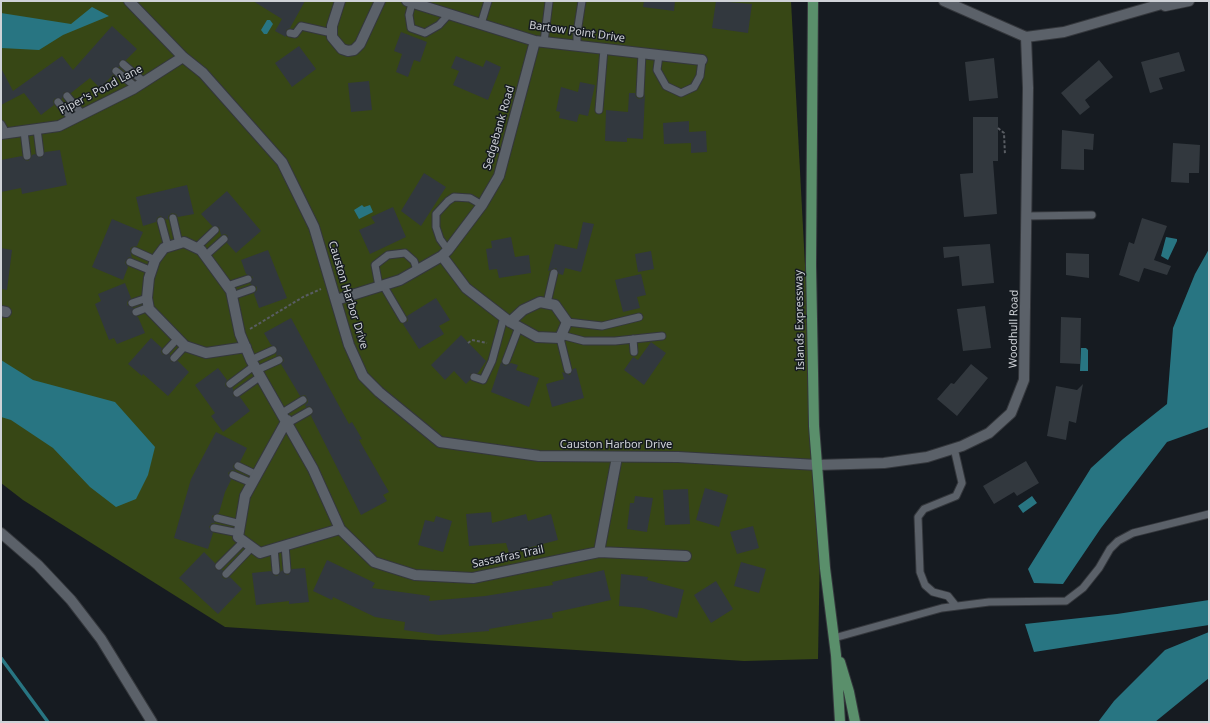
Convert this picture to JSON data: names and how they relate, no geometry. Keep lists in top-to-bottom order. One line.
{"streets":{"main road":["Islands Expressway"],"street":["Bartow Point Drive","Piper's Pond Lane","Sedgebank Road","Causton Harbor Drive","Woodhull Road","Sassafras Trail"]},"crossings":[["Bartow Point Drive","Sedgebank Road"],["Piper's Pond Lane","Causton Harbor Drive"],["Sedgebank Road","Causton Harbor Drive"],["Causton Harbor Drive","Islands Expressway"],["Causton Harbor Drive","Woodhull Road"],["Islands Expressway","Woodhull Road"]]}
